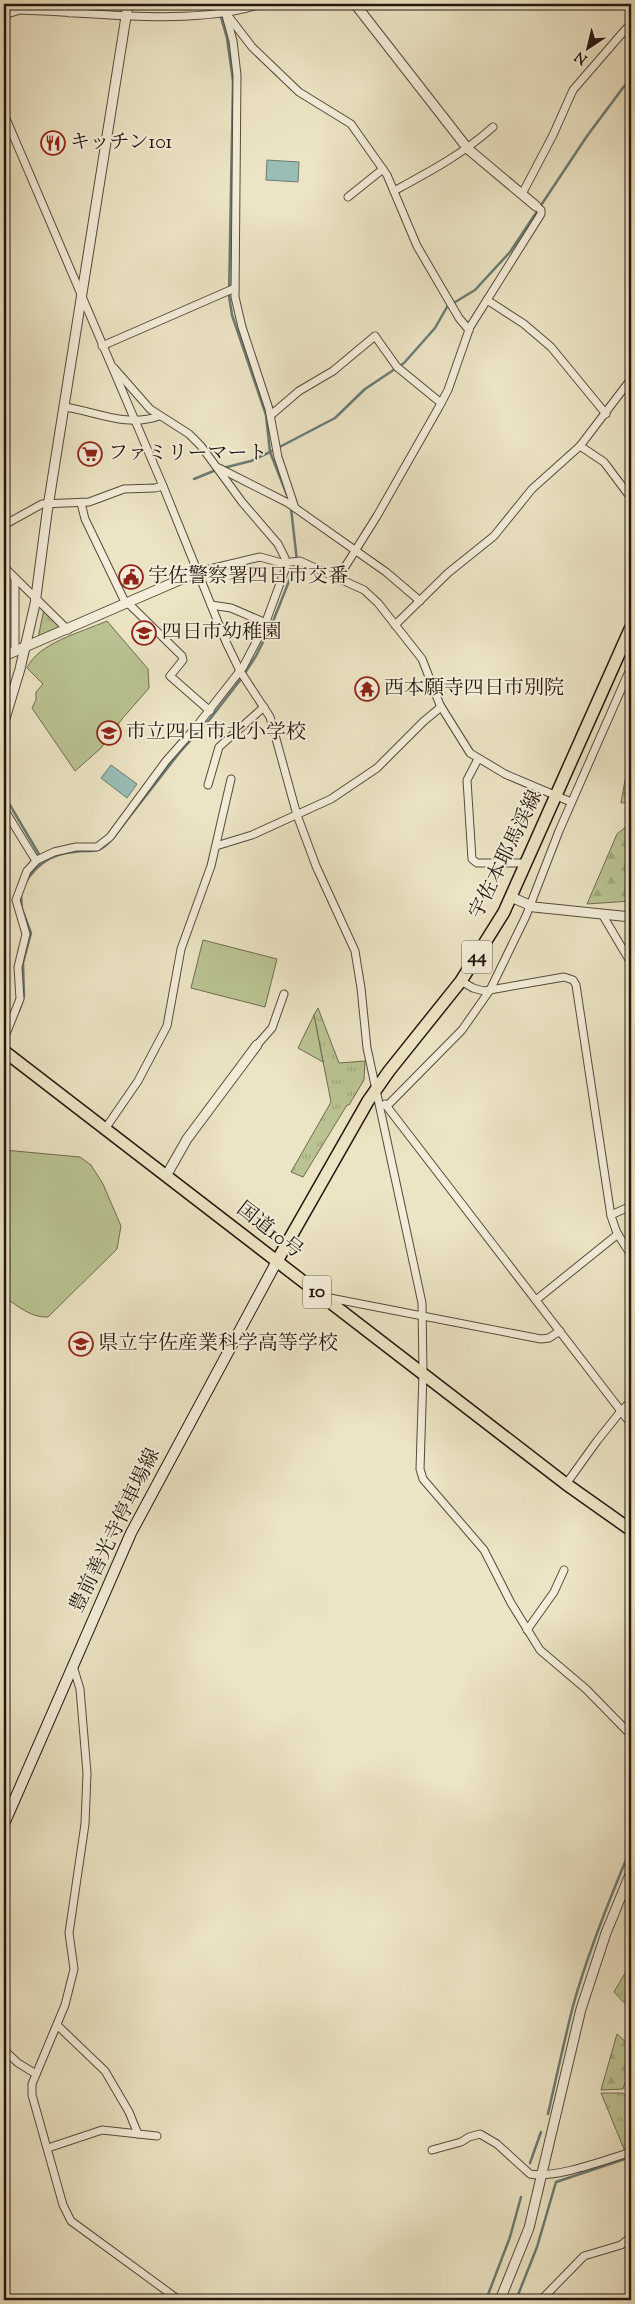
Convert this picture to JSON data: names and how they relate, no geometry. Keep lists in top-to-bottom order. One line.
{"streets":{"main road":["宇佐本耶馬渓線","44","国道10号","10","豊前善光寺停車場線"]},"crossings":[["宇佐本耶馬渓線","国道10号"],["宇佐本耶馬渓線","豊前善光寺停車場線"],["国道10号","豊前善光寺停車場線"]],"places":{"restaurant":["キッチン101"],"supermarket":["ファミリーマート"],"public building":["宇佐警察署四日市交番"],"school or university":["四日市幼稚園","市立四日市北小学校","県立宇佐産業科学高等学校"],"temple":["西本願寺四日市別院"]},"north":"bottom left"}
